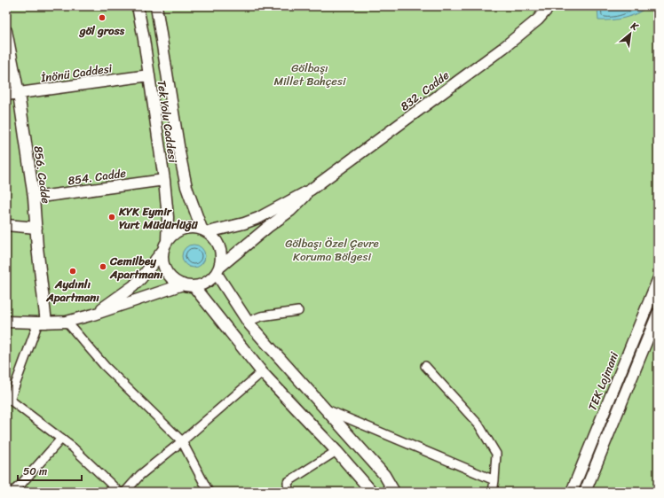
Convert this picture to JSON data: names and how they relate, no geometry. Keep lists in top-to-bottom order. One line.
{"streets":{"street":["İnönü Caddesi","832. Cadde","Tek Yolu Caddesi","856. Cadde","854. Cadde","TEK Lojmani"]},"crossings":[["İnönü Caddesi","Tek Yolu Caddesi"],["İnönü Caddesi","856. Cadde"],["832. Cadde","Tek Yolu Caddesi"],["Tek Yolu Caddesi","854. Cadde"],["856. Cadde","854. Cadde"]],"parks":["Gölbaşı Millet Bahçesi","Gölbaşı Özel Çevre Koruma Bölgesi"],"places":["göl gross","KYK Eymir Yurt Müdürlüğü","Cemilbey Apartmanı","Aydınlı Apartmanı"],"scale_bar":"50 m","north":"top right"}
